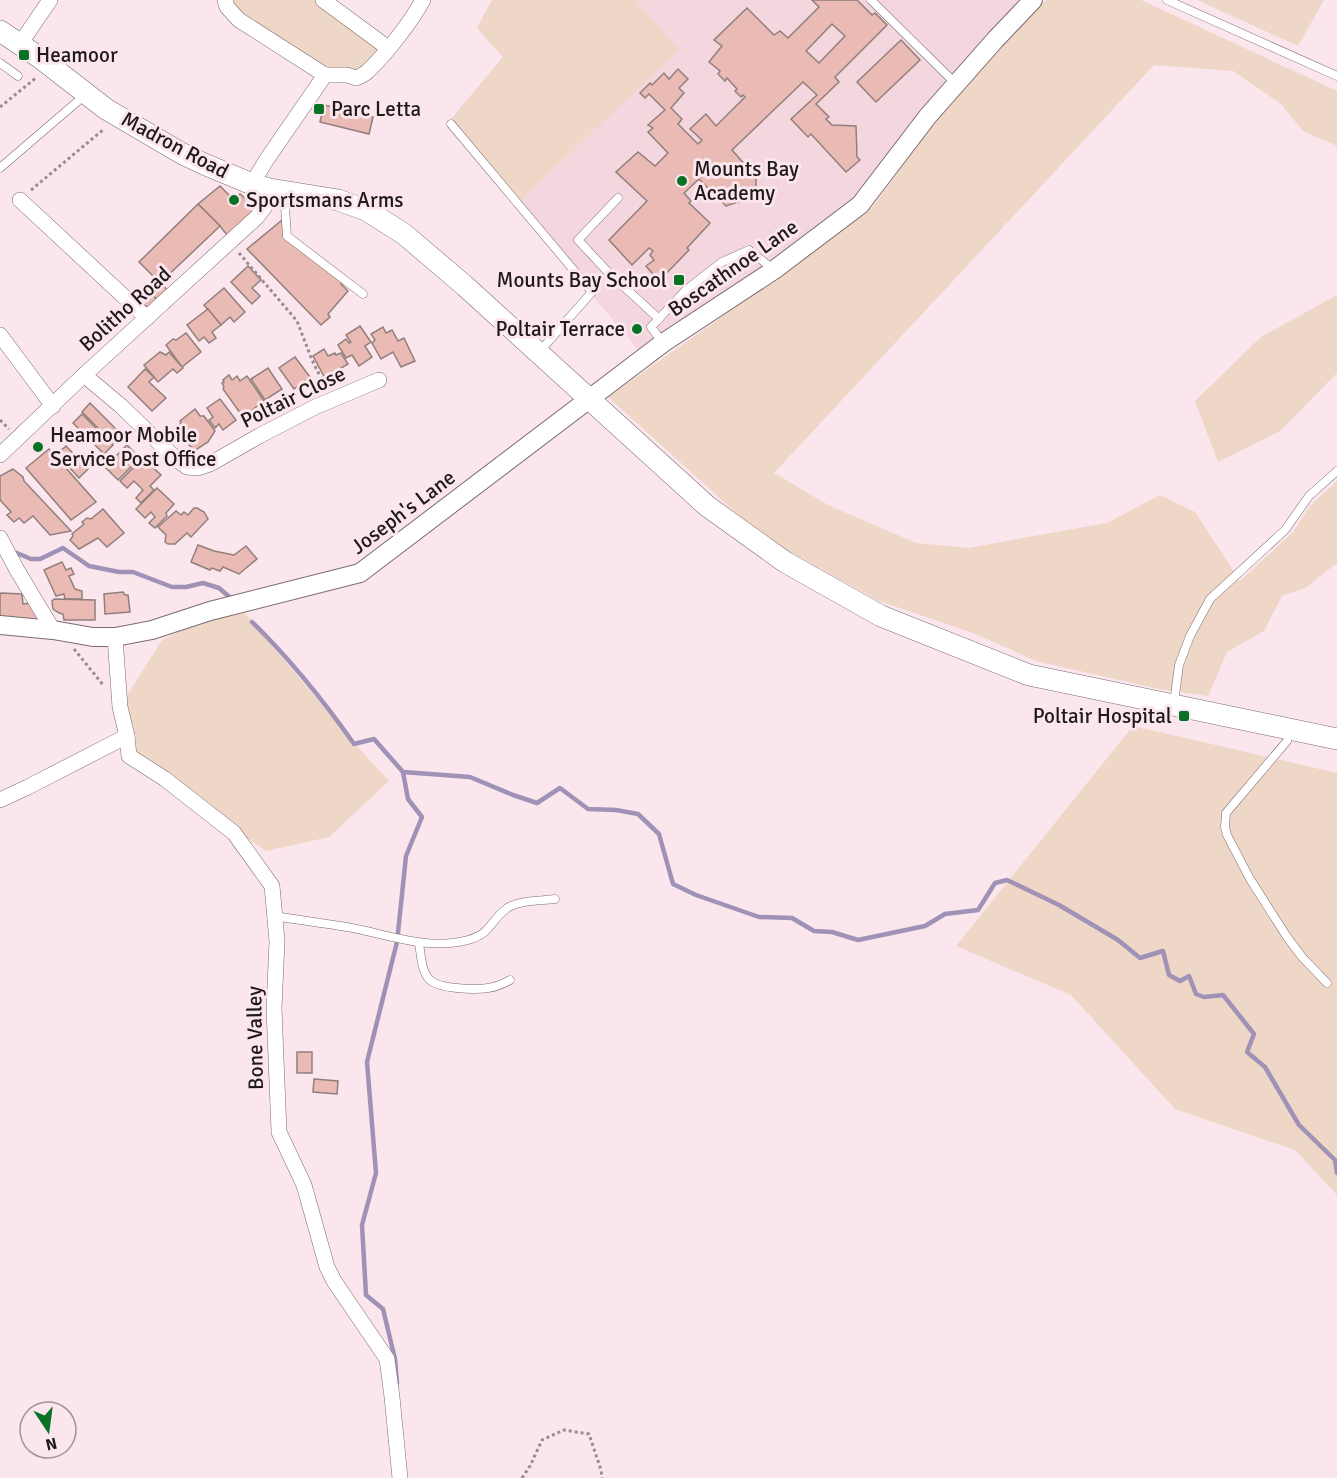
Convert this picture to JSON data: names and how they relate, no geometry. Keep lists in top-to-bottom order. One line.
{"streets":{"main road":["Madron Road"],"street":["Boscathnoe Lane","Bolitho Road","Poltair Close","Joseph's Lane","Bone Valley"]},"crossings":[["Madron Road","Boscathnoe Lane"],["Madron Road","Bolitho Road"],["Madron Road","Joseph's Lane"],["Boscathnoe Lane","Joseph's Lane"],["Bolitho Road","Poltair Close"],["Joseph's Lane","Bone Valley"]],"places":{"transit":["Heamoor","Parc Letta","Mounts Bay School","Poltair Hospital"],"other":["Mounts Bay Academy","Sportsmans Arms","Poltair Terrace","Heamoor Mobile Service Post Office"]},"north":"bottom"}
